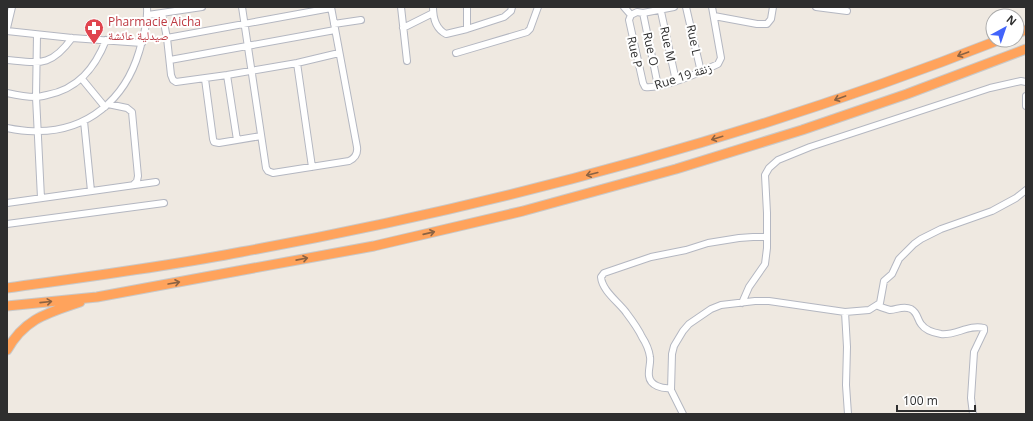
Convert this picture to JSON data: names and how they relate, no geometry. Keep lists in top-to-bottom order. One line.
{"streets":{"street":["Rue L","Rue M","Rue O","Rue P","Rue 19 زنقة"]},"crossings":[["Rue L","Rue 19 زنقة"],["Rue M","Rue 19 زنقة"],["Rue O","Rue 19 زنقة"],["Rue P","Rue 19 زنقة"]],"places":{"pharmacy":["Pharmacie Aicha صيدلية عائشة"]},"scale_bar":"100 m","north":"top right"}
